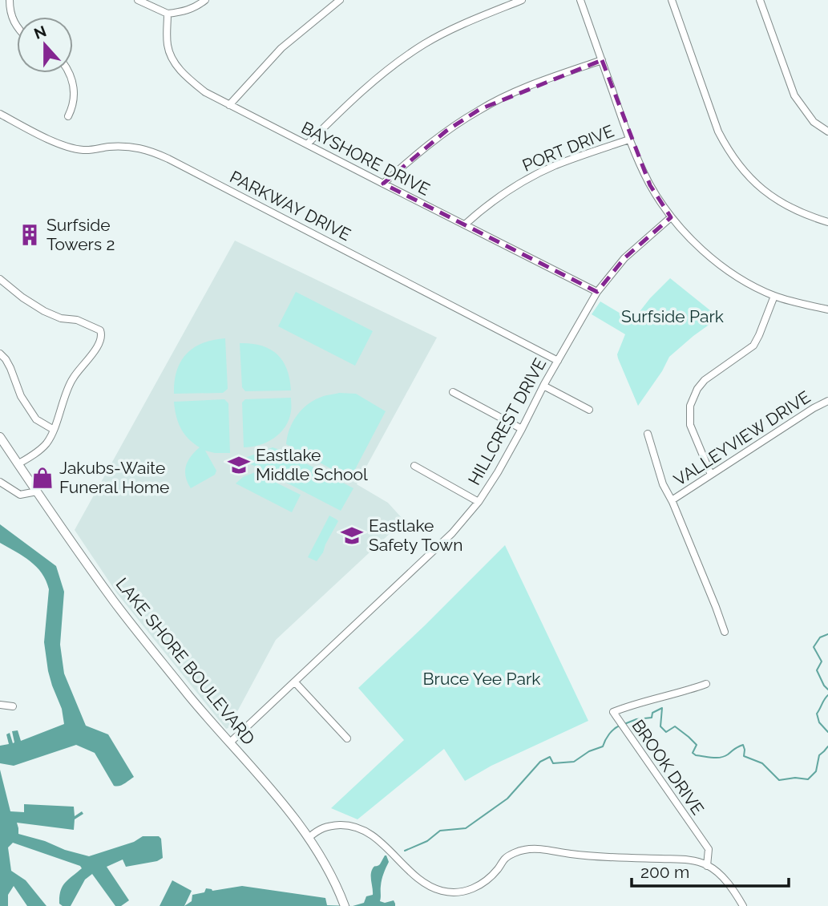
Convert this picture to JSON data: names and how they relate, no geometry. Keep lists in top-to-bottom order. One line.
{"streets":{"main road":["LAKE SHORE BOULEVARD"],"street":["PORT DRIVE","BAYSHORE DRIVE","PARKWAY DRIVE","HILLCREST DRIVE","VALLEYVIEW DRIVE","BROOK DRIVE"]},"crossings":[["PORT DRIVE","BAYSHORE DRIVE"],["BAYSHORE DRIVE","HILLCREST DRIVE"],["PARKWAY DRIVE","HILLCREST DRIVE"],["HILLCREST DRIVE","LAKE SHORE BOULEVARD"]],"parks":["Surfside Park","Bruce Yee Park"],"places":{"building":["Surfside Towers 2"],"school or university":["Eastlake Middle School","Eastlake Safety Town"],"shop":["Jakubs-Waite Funeral Home"]},"scale_bar":"200 m","north":"top"}
